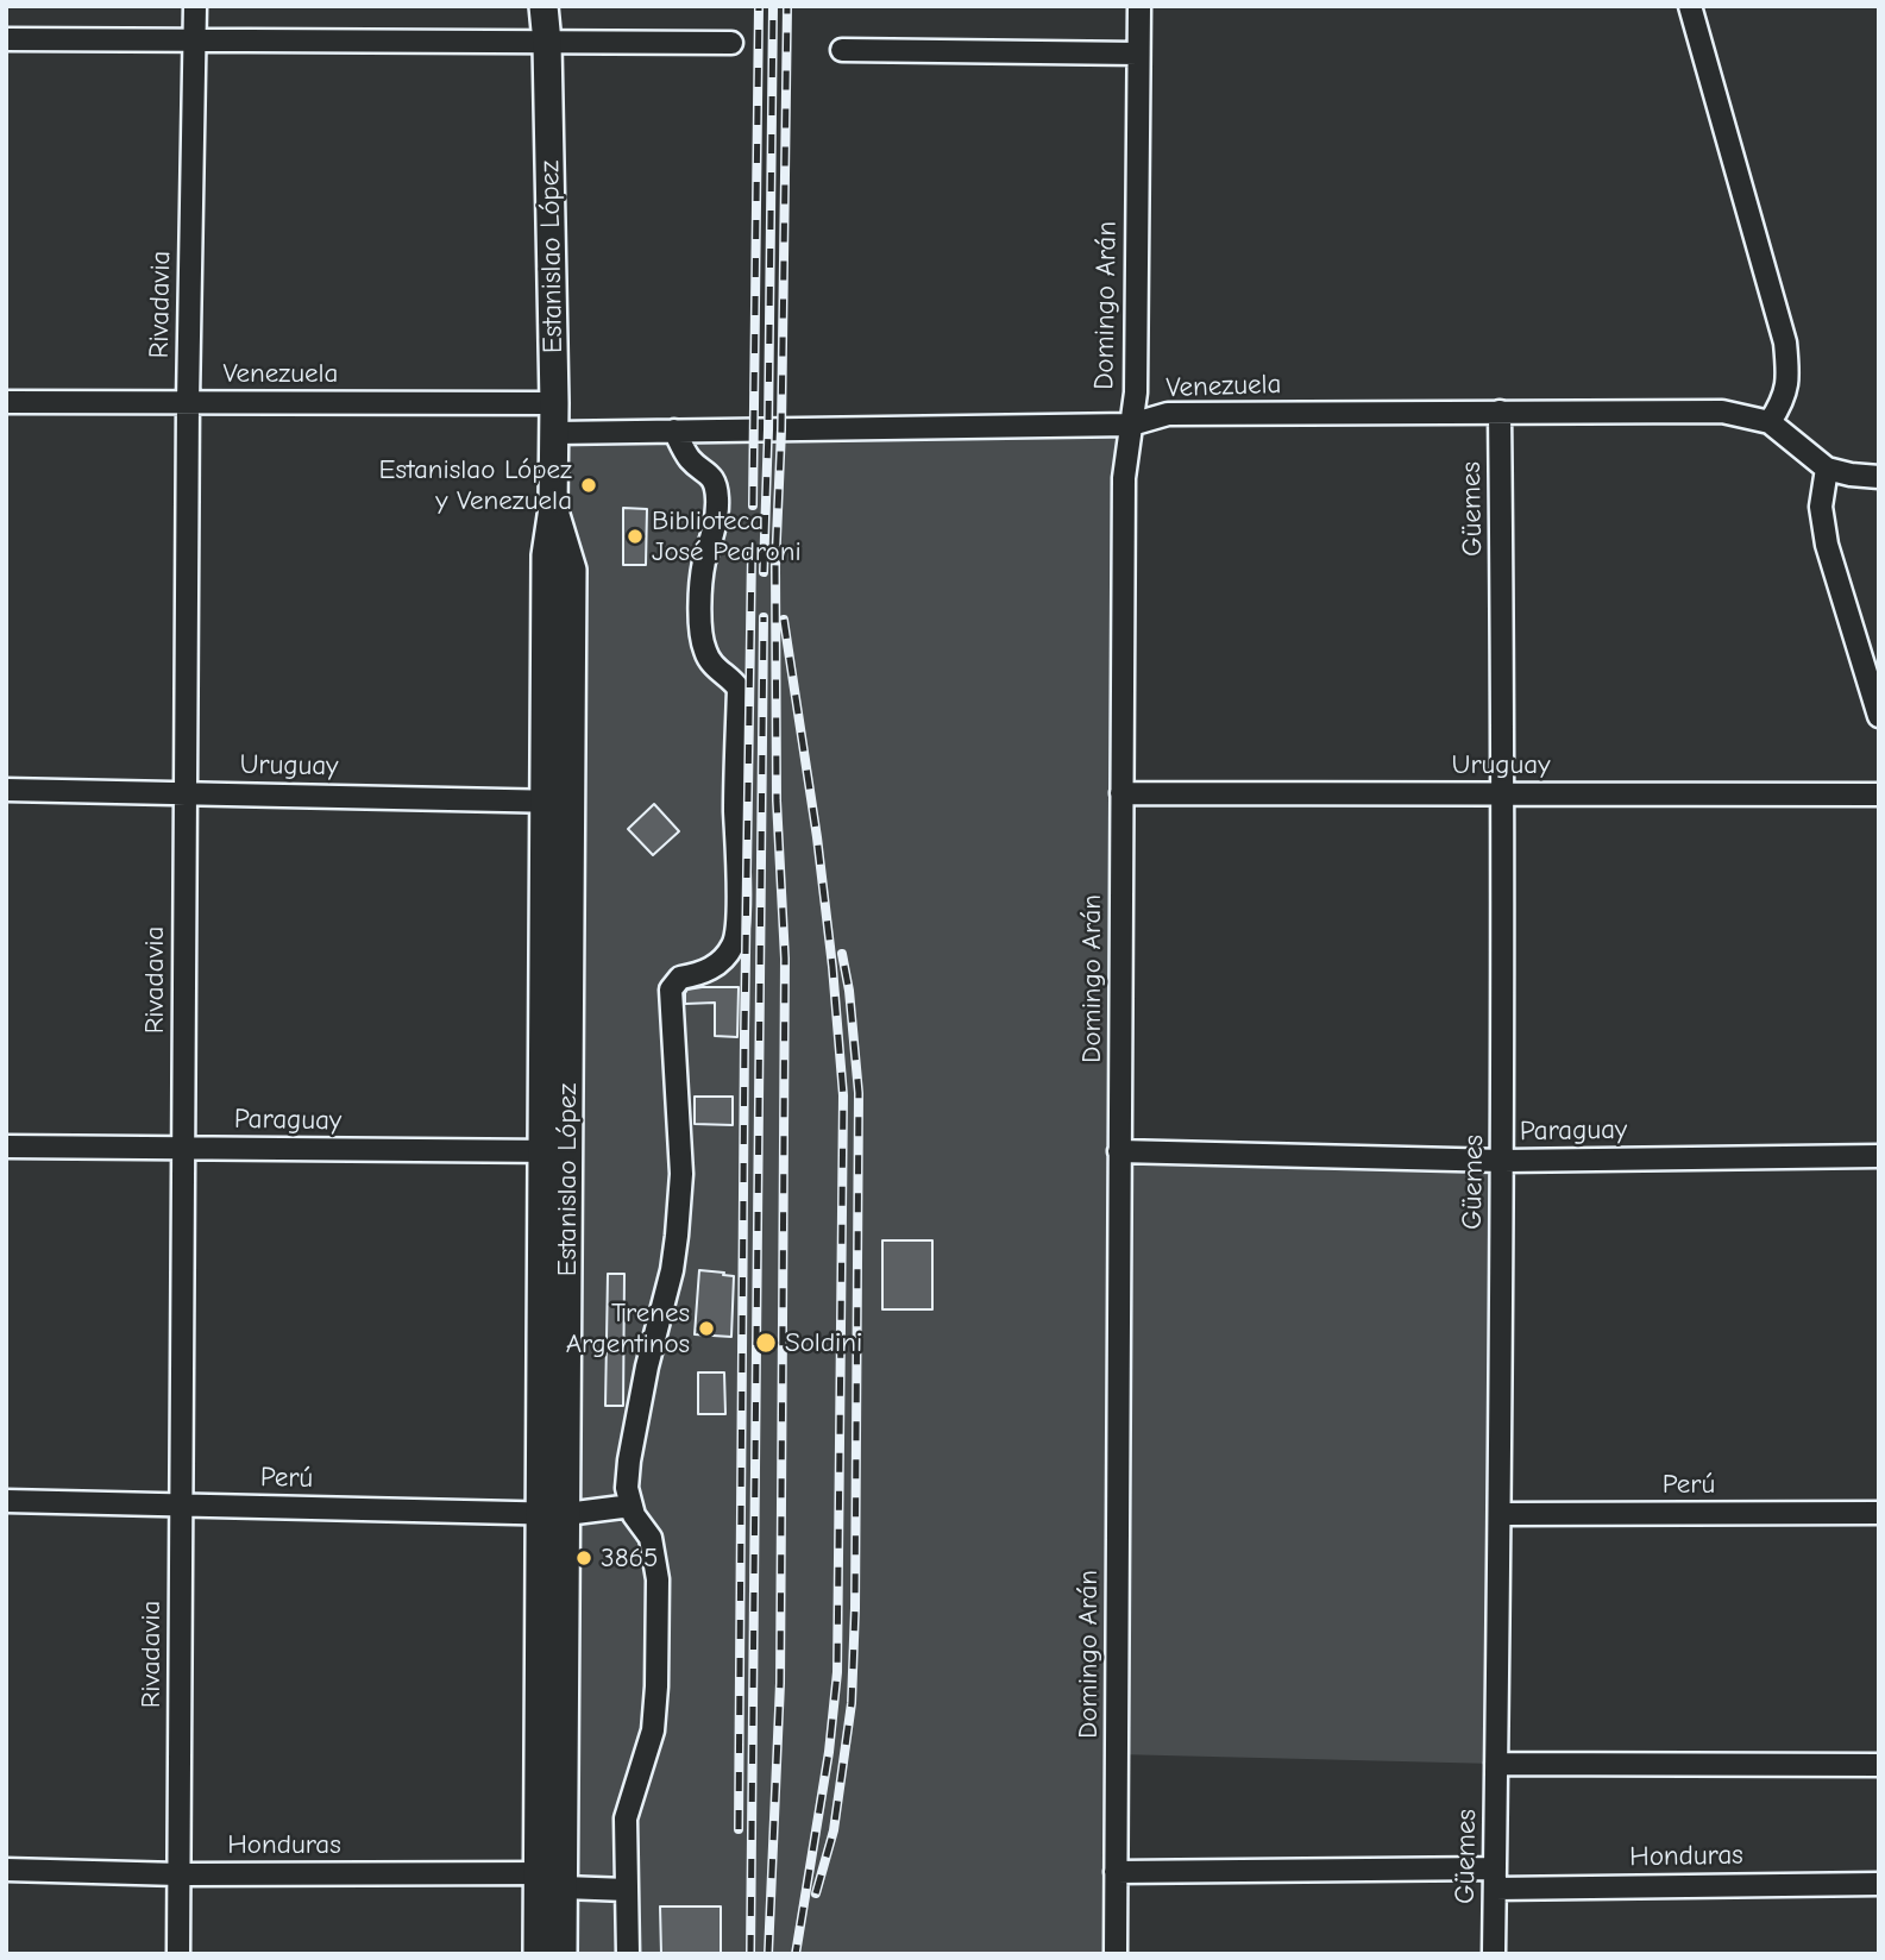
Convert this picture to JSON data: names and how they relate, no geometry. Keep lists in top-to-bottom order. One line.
{"streets":{"main road":["Estanislao López"],"street":["Rivadavia","Domingo Arán","Venezuela","Güemes","Uruguay","Paraguay","Perú","Honduras"]},"crossings":[["Estanislao López","Venezuela"],["Estanislao López","Uruguay"],["Estanislao López","Paraguay"],["Estanislao López","Perú"],["Estanislao López","Honduras"],["Rivadavia","Venezuela"],["Rivadavia","Uruguay"],["Rivadavia","Paraguay"],["Rivadavia","Perú"],["Rivadavia","Honduras"],["Domingo Arán","Venezuela"],["Domingo Arán","Uruguay"],["Domingo Arán","Paraguay"],["Domingo Arán","Honduras"],["Venezuela","Güemes"],["Güemes","Uruguay"],["Güemes","Paraguay"],["Güemes","Perú"],["Güemes","Honduras"]],"places":["Estanislao López y Venezuela","Biblioteca José Pedroni","Trenes Argentinos","Soldini","3865"]}
